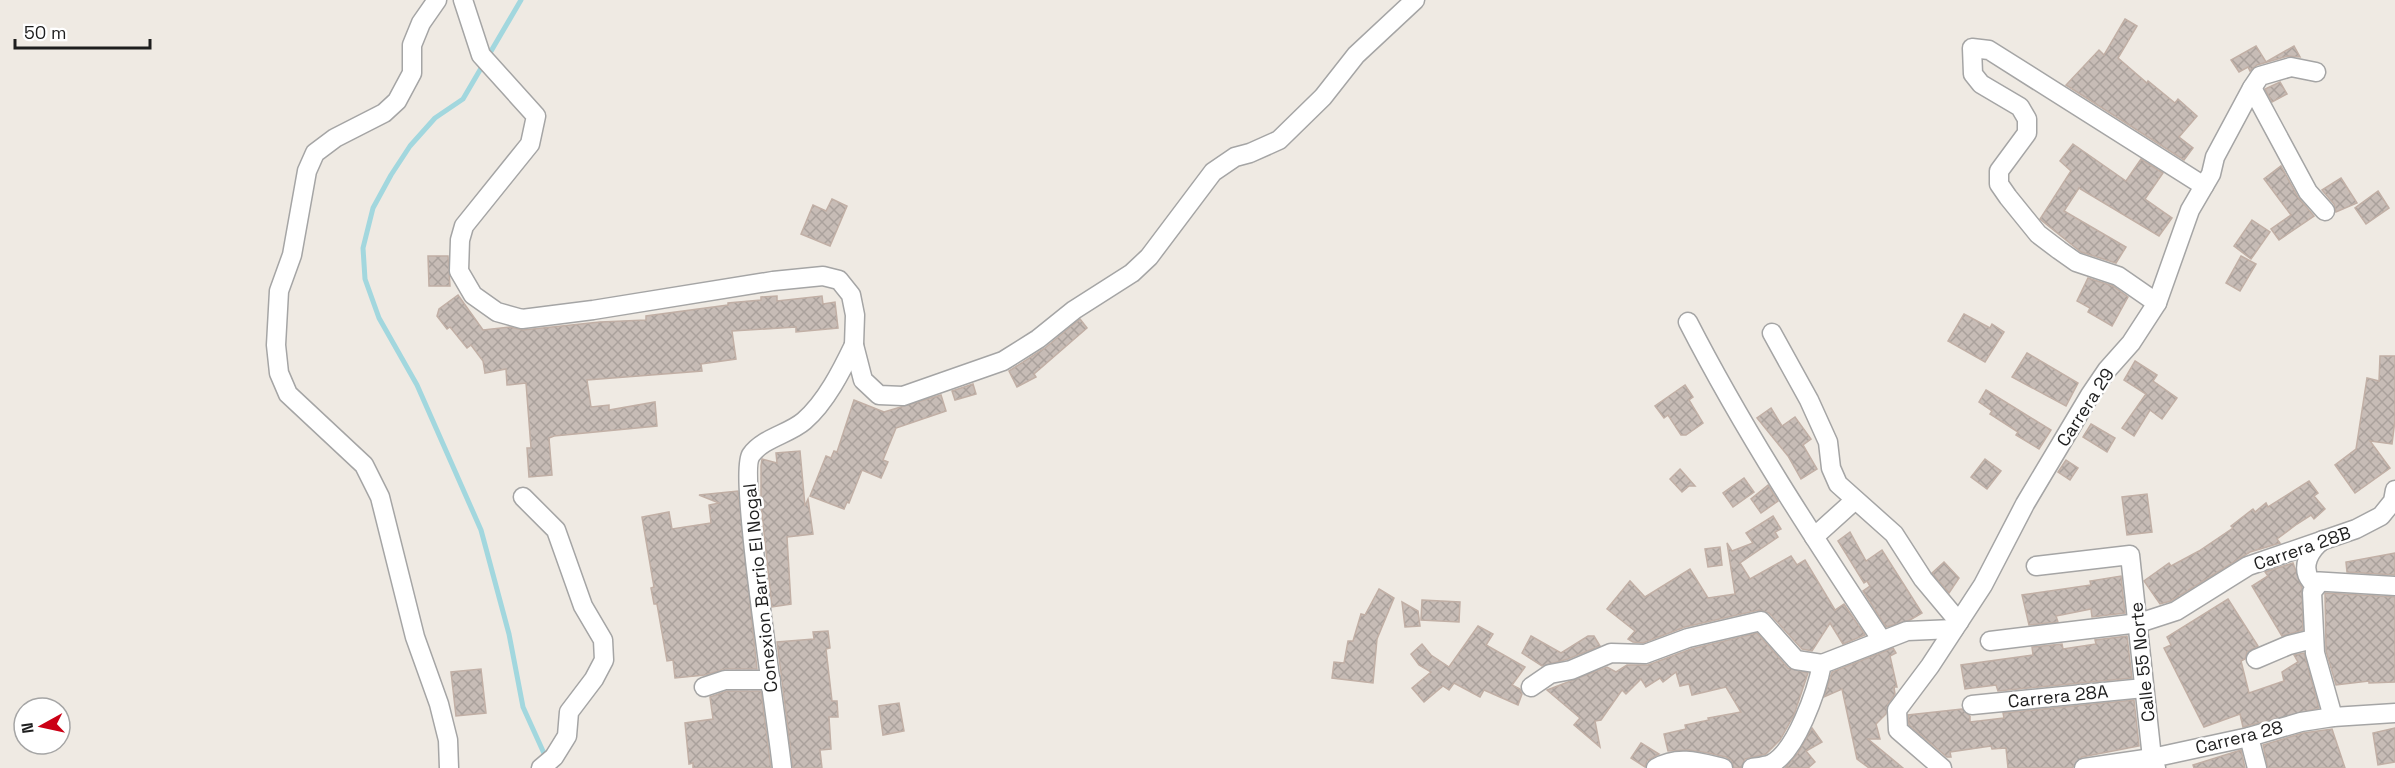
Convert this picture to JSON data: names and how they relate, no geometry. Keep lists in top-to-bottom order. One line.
{"streets":{"street":["Carrera 29","Carrera 28B","Conexion Barrio El Nogal","Calle 55 Norte","Carrera 28A","Carrera 28"]},"crossings":[["Carrera 28B","Calle 55 Norte"],["Calle 55 Norte","Carrera 28A"],["Calle 55 Norte","Carrera 28"]],"scale_bar":"50 m","north":"left"}
